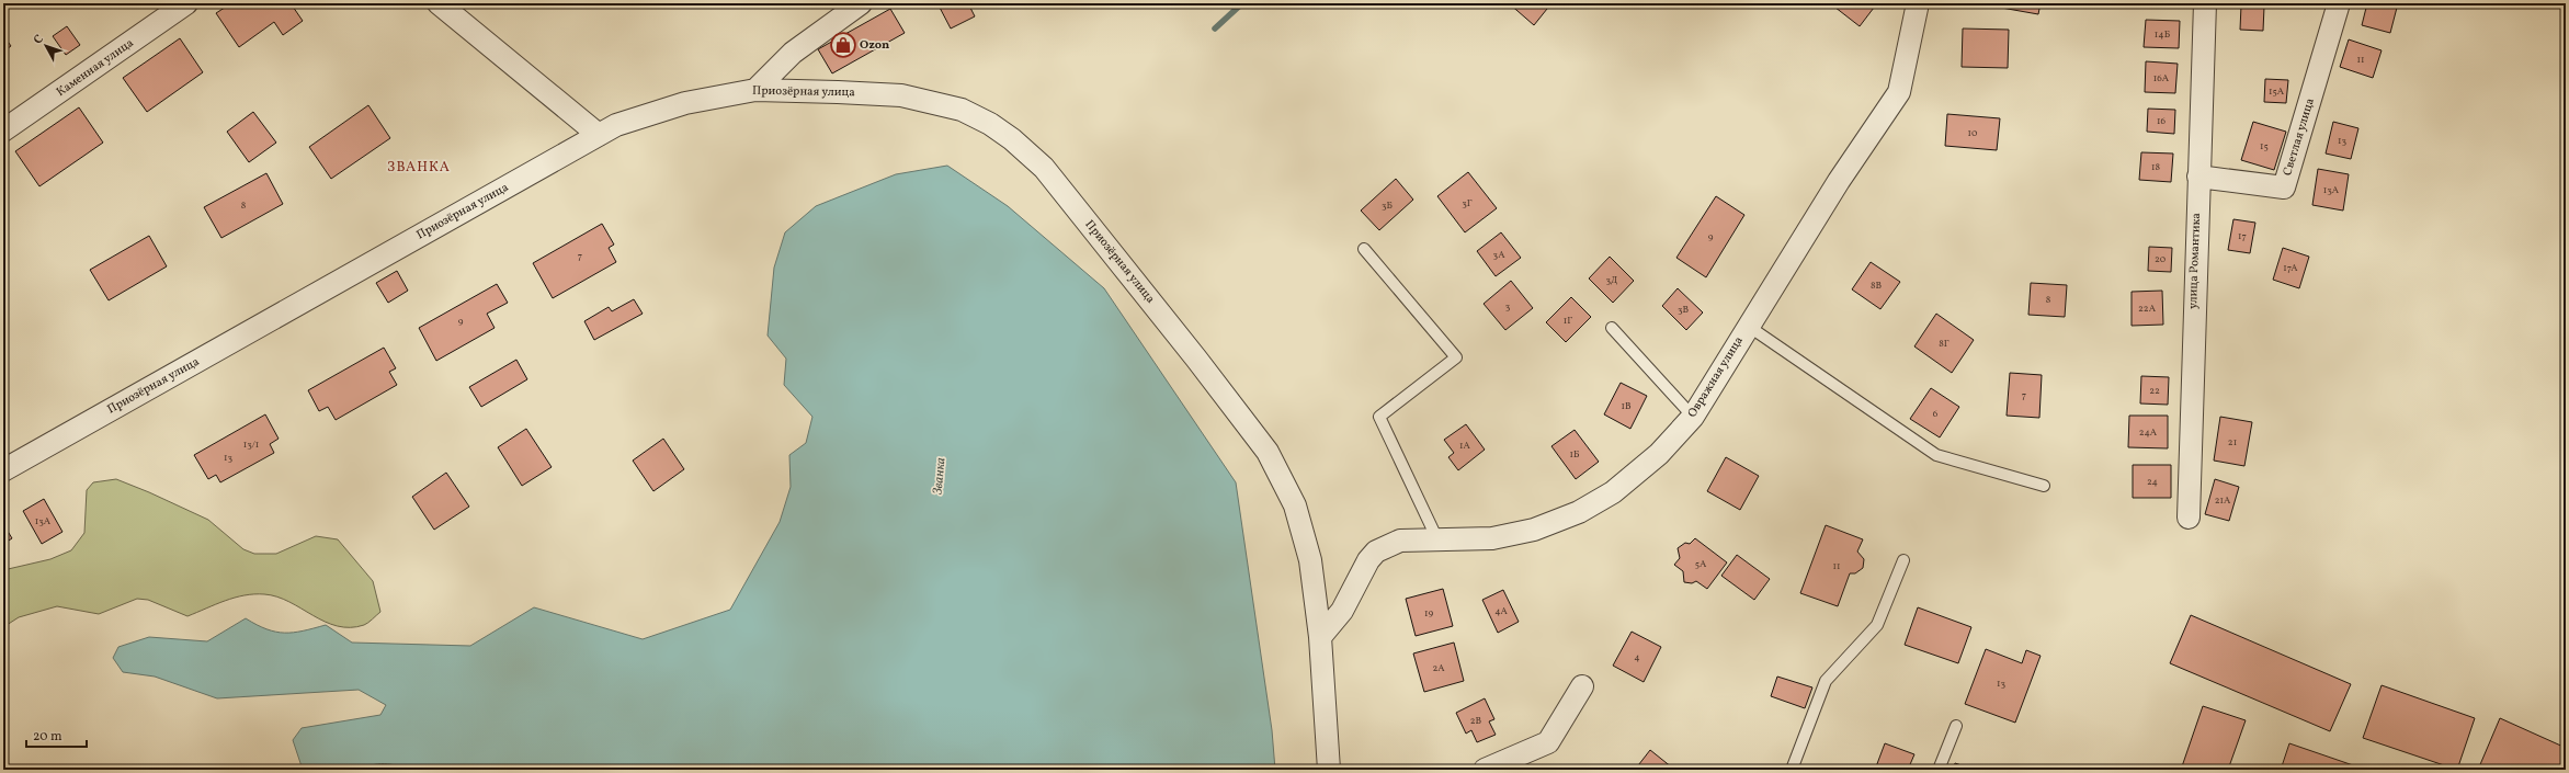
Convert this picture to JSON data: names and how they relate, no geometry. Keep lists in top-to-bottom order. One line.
{"streets":{"street":["Каменная улица","Приозёрная улица","Светлая улица","улица Романтика","Овражная улица"]},"crossings":[["Приозёрная улица","Овражная улица"],["Светлая улица","улица Романтика"]],"districts":["ЗВАНКА"],"water":["Званка"],"places":{"shop":["Ozon"]},"house_numbers":["14Б","11","16А","15А","16","10","13","15","18","13А","3Г","8","3Б","17","9","3А","7","20","17А","3Д","8В","8","3","22А","3В","1Г","9","8Г","22","7","1В","6","24А","21","13/1","1А","1Б","13","24","21А","13А","5А","11","4А","19","4","2А","13","2В"],"scale_bar":"20 m","north":"top left"}
